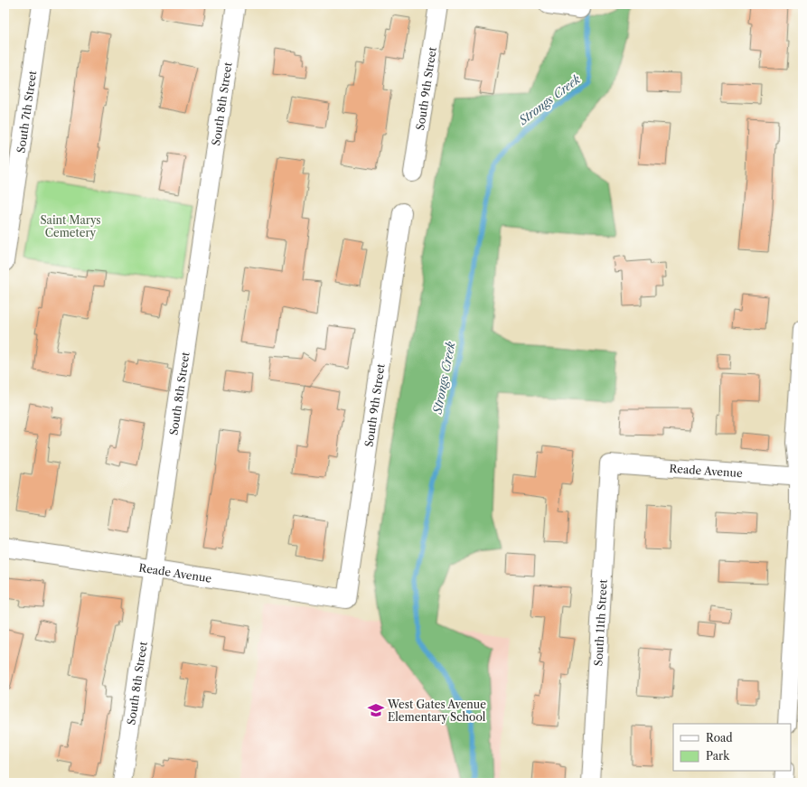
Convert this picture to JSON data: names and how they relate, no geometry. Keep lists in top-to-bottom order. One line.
{"streets":{"street":["South 9th Street","South 8th Street","South 7th Street","Reade Avenue","South 11th Street"]},"crossings":[["South 9th Street","Reade Avenue"],["South 8th Street","Reade Avenue"],["Reade Avenue","South 11th Street"]],"water":["Strongs Creek"],"parks":["Saint Marys Cemetery"],"places":{"school or university":["West Gates Avenue Elementary School"]},"legend":["Road","Park"]}
